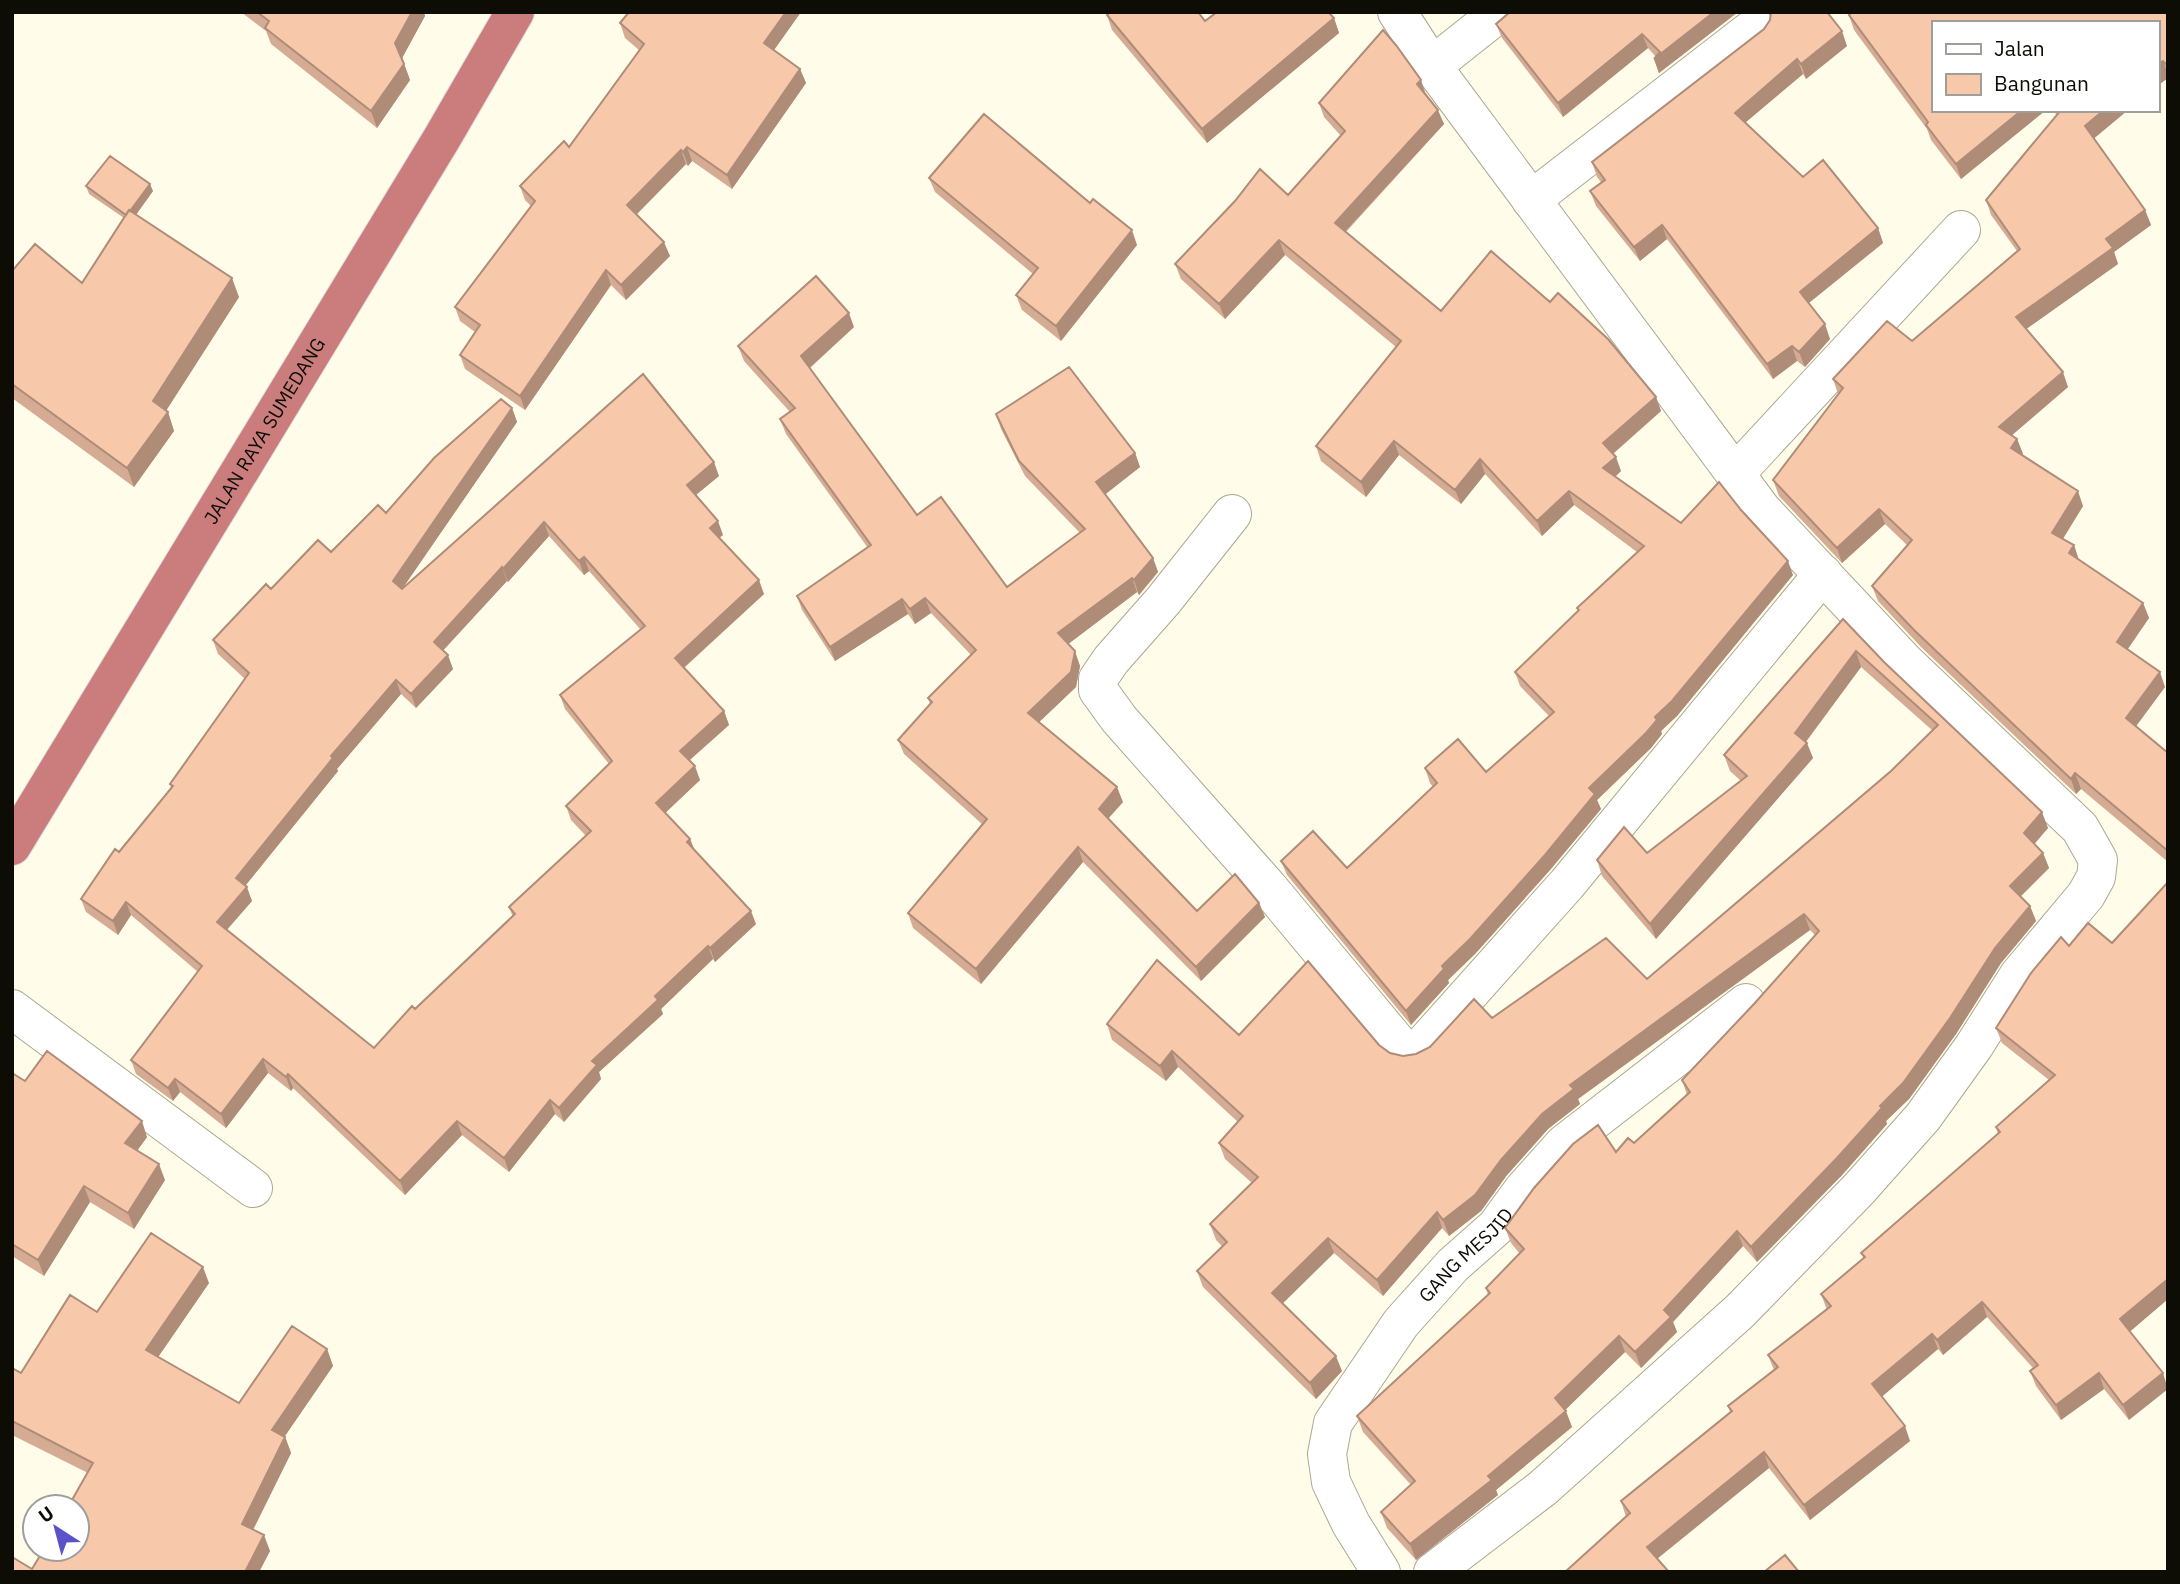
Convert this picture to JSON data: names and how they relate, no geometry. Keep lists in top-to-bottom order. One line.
{"streets":{"highway":["JALAN RAYA SUMEDANG"],"street":["GANG MESJID"]},"legend":["Jalan","Bangunan"],"north":"top left"}
